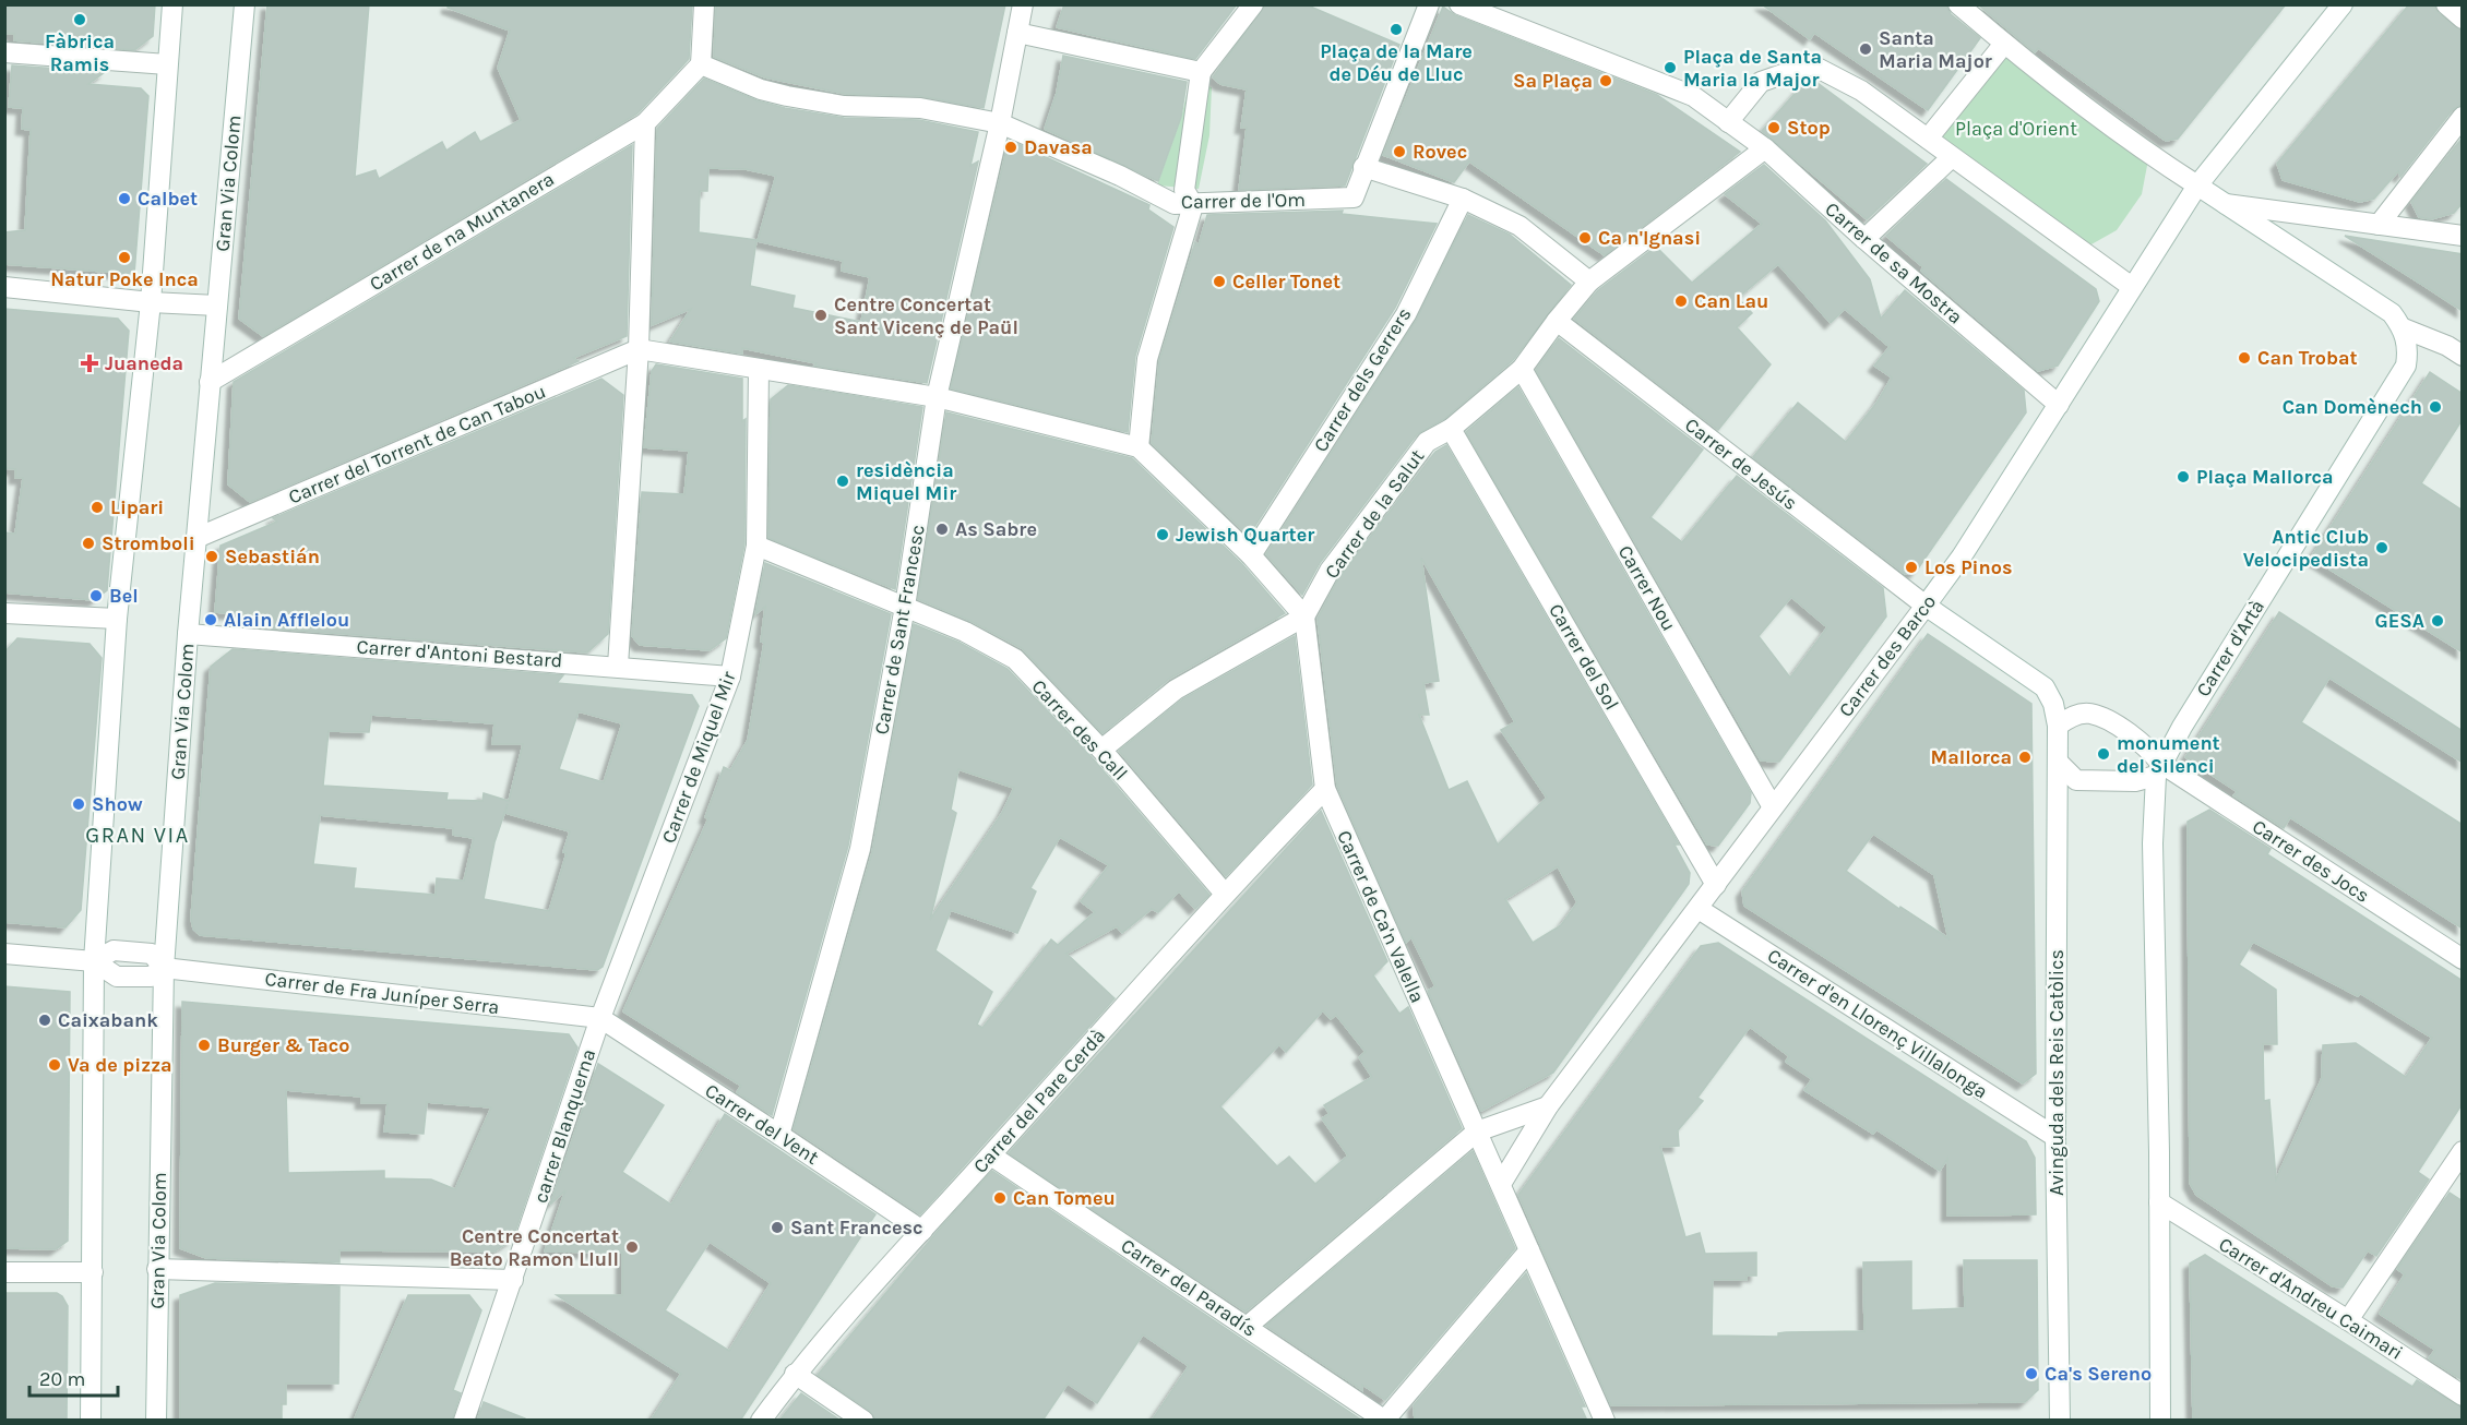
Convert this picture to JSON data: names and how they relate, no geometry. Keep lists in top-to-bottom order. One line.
{"streets":{"street":["Gran Via Colom","Carrer de l'Om","Carrer de na Muntanera","Carrer de sa Mostra","Carrer dels Gerrers","Carrer del Torrent de Can Tabou","Carrer de Jesús","Carrer de la Salut","Carrer Nou","Carrer de Sant Francesc","Carrer d'Artà","Carrer d'Antoni Bestard","Carrer des Barco","Carrer del Sol","Carrer des Call","Carrer de Miquel Mir","Carrer des Jocs","Carrer de Ca'n Valella","Carrer de Fra Juníper Serra","Carrer d'en Llorenç Villalonga","Avinguda dels Reis Catòlics","Carrer del Pare Cerdà","Carrer del Vent","carrer Blanquerna","Carrer del Paradís","Carrer d'Andreu Caimari"]},"crossings":[["Gran Via Colom","Carrer de na Muntanera"],["Gran Via Colom","Carrer del Torrent de Can Tabou"],["Gran Via Colom","Carrer d'Antoni Bestard"],["Gran Via Colom","Carrer de Fra Juníper Serra"],["Carrer de l'Om","Carrer de na Muntanera"],["Carrer de l'Om","Carrer de Sant Francesc"],["Carrer de sa Mostra","Carrer de la Salut"],["Carrer de sa Mostra","Carrer des Barco"],["Carrer de Jesús","Carrer de la Salut"],["Carrer de Jesús","Carrer des Barco"],["Carrer de Jesús","Carrer des Jocs"],["Carrer de Jesús","Avinguda dels Reis Catòlics"],["Carrer de la Salut","Carrer Nou"],["Carrer de la Salut","Carrer del Sol"],["Carrer de la Salut","Carrer de Ca'n Valella"],["Carrer Nou","Carrer des Barco"],["Carrer de Sant Francesc","Carrer des Call"],["Carrer de Sant Francesc","Carrer del Vent"],["Carrer d'Artà","Carrer des Jocs"],["Carrer d'Antoni Bestard","Carrer de Miquel Mir"],["Carrer des Barco","Carrer del Sol"],["Carrer des Barco","Carrer de Ca'n Valella"],["Carrer des Barco","Carrer d'en Llorenç Villalonga"],["Carrer des Call","Carrer de Miquel Mir"],["Carrer des Call","Carrer del Pare Cerdà"],["Carrer de Miquel Mir","Carrer de Fra Juníper Serra"],["Carrer de Miquel Mir","Carrer del Vent"],["Carrer de Miquel Mir","carrer Blanquerna"],["Carrer des Jocs","Avinguda dels Reis Catòlics"],["Carrer de Ca'n Valella","Carrer del Pare Cerdà"],["Carrer de Fra Juníper Serra","Carrer del Vent"],["Carrer de Fra Juníper Serra","carrer Blanquerna"],["Carrer d'en Llorenç Villalonga","Avinguda dels Reis Catòlics"],["Carrer del Pare Cerdà","Carrer del Vent"],["Carrer del Pare Cerdà","Carrer del Paradís"],["Carrer del Vent","carrer Blanquerna"]],"districts":["GRAN VIA"],"parks":["Plaça d'Orient"],"places":{"other":["Fàbrica Ramis","Plaça de la Mare de Déu de Lluc","Santa Maria Major","Plaça de Santa Maria la Major","Sa Plaça","Stop","Davasa","Rovec","Calbet","Ca n'Ignasi","Natur Poke Inca","Celler Tonet","Can Lau","Centre Concertat Sant Vicenç de Paül","Can Trobat","Can Domènech","Plaça Mallorca","residència Miquel Mir","Lipari","As Sabre","Jewish Quarter","Stromboli","Antic Club Velocipedista","Sebastián","Los Pinos","Bel","Alain Afflelou","GESA","monument del Silenci","Mallorca","Show","Caixabank","Burger & Taco","Va de pizza","Can Tomeu","Sant Francesc","Centre Concertat Beato Ramon Llull","Ca's Sereno"],"health":["Juaneda"]},"scale_bar":"20 m"}
